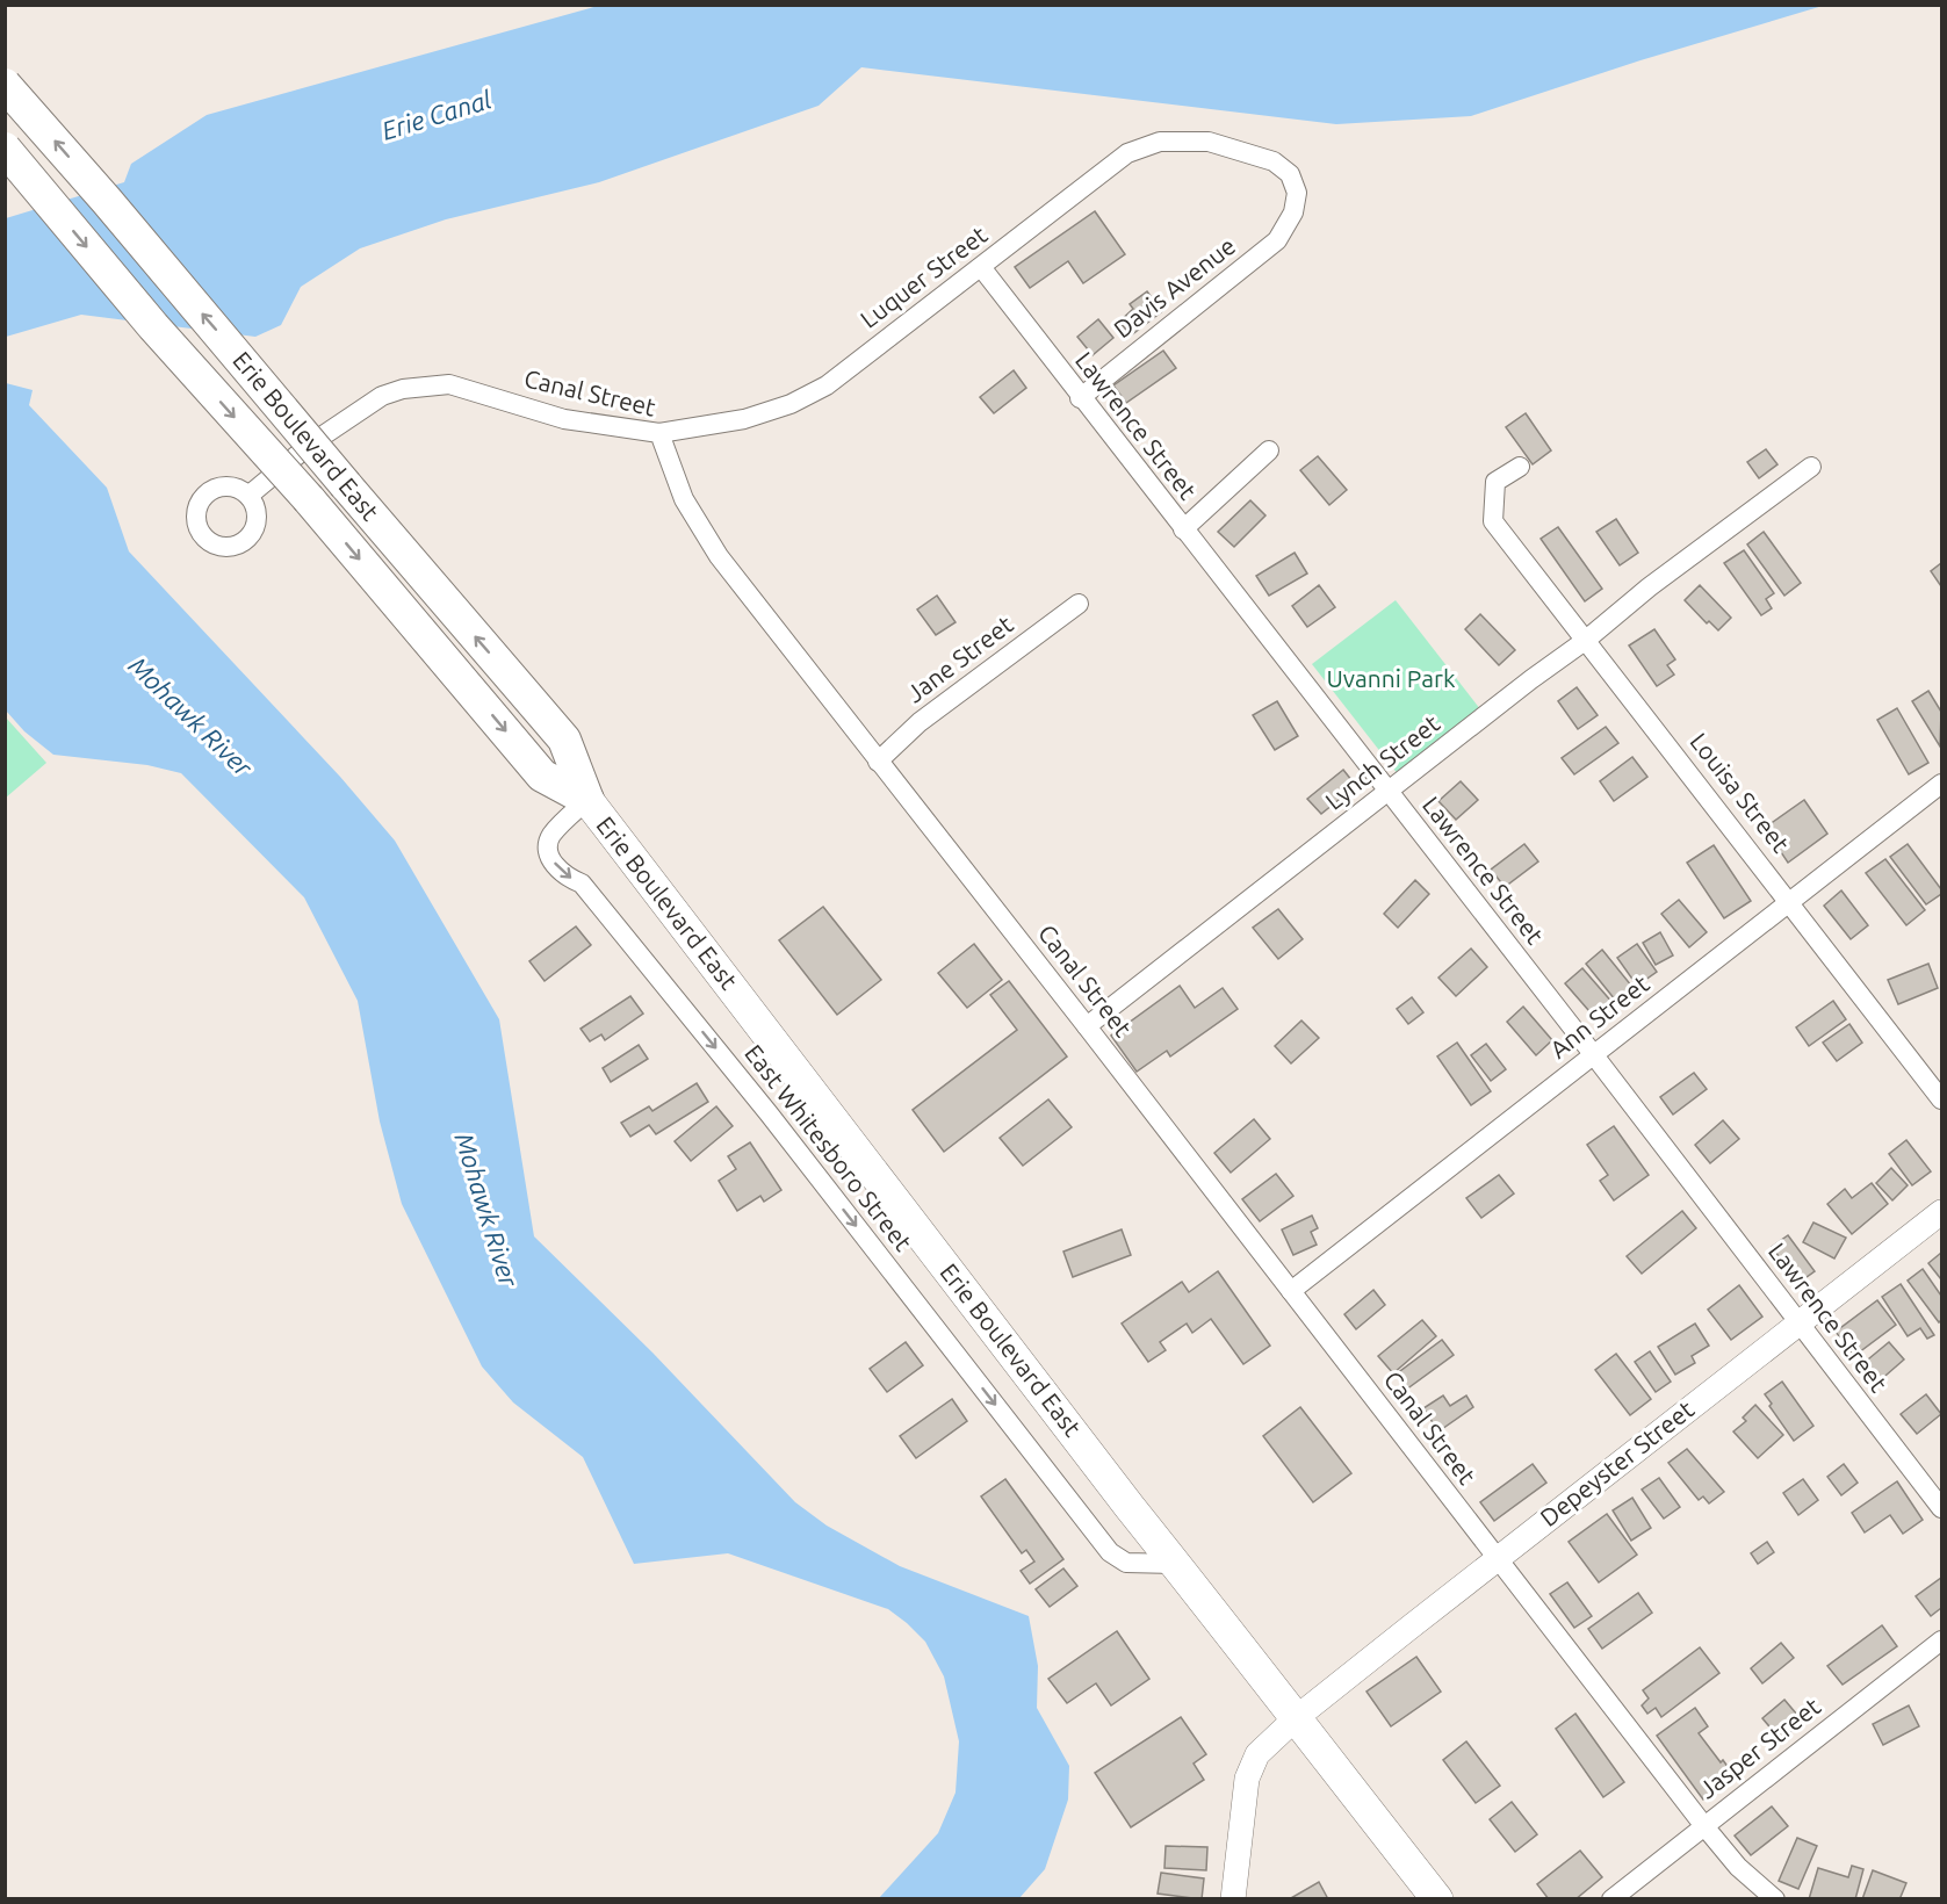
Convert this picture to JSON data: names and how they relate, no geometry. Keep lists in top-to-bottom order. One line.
{"streets":{"highway":["Erie Boulevard East"],"street":["Luquer Street","Davis Avenue","Canal Street","Lawrence Street","Jane Street","Lynch Street","Louisa Street","Ann Street","East Whitesboro Street","Depeyster Street","Jasper Street"]},"crossings":[["Luquer Street","Davis Avenue"],["Luquer Street","Canal Street"],["Luquer Street","Lawrence Street"],["Davis Avenue","Lawrence Street"],["Canal Street","Jane Street"],["Canal Street","Lynch Street"],["Canal Street","Ann Street"],["Canal Street","Depeyster Street"],["Canal Street","Jasper Street"],["Lawrence Street","Lynch Street"],["Lawrence Street","Ann Street"],["Lawrence Street","Depeyster Street"],["Erie Boulevard East","East Whitesboro Street"],["Erie Boulevard East","Depeyster Street"],["Lynch Street","Louisa Street"],["Louisa Street","Ann Street"]],"one_way":["East Whitesboro Street"],"water":["Erie Canal","Mohawk River"],"parks":["Uvanni Park"]}
